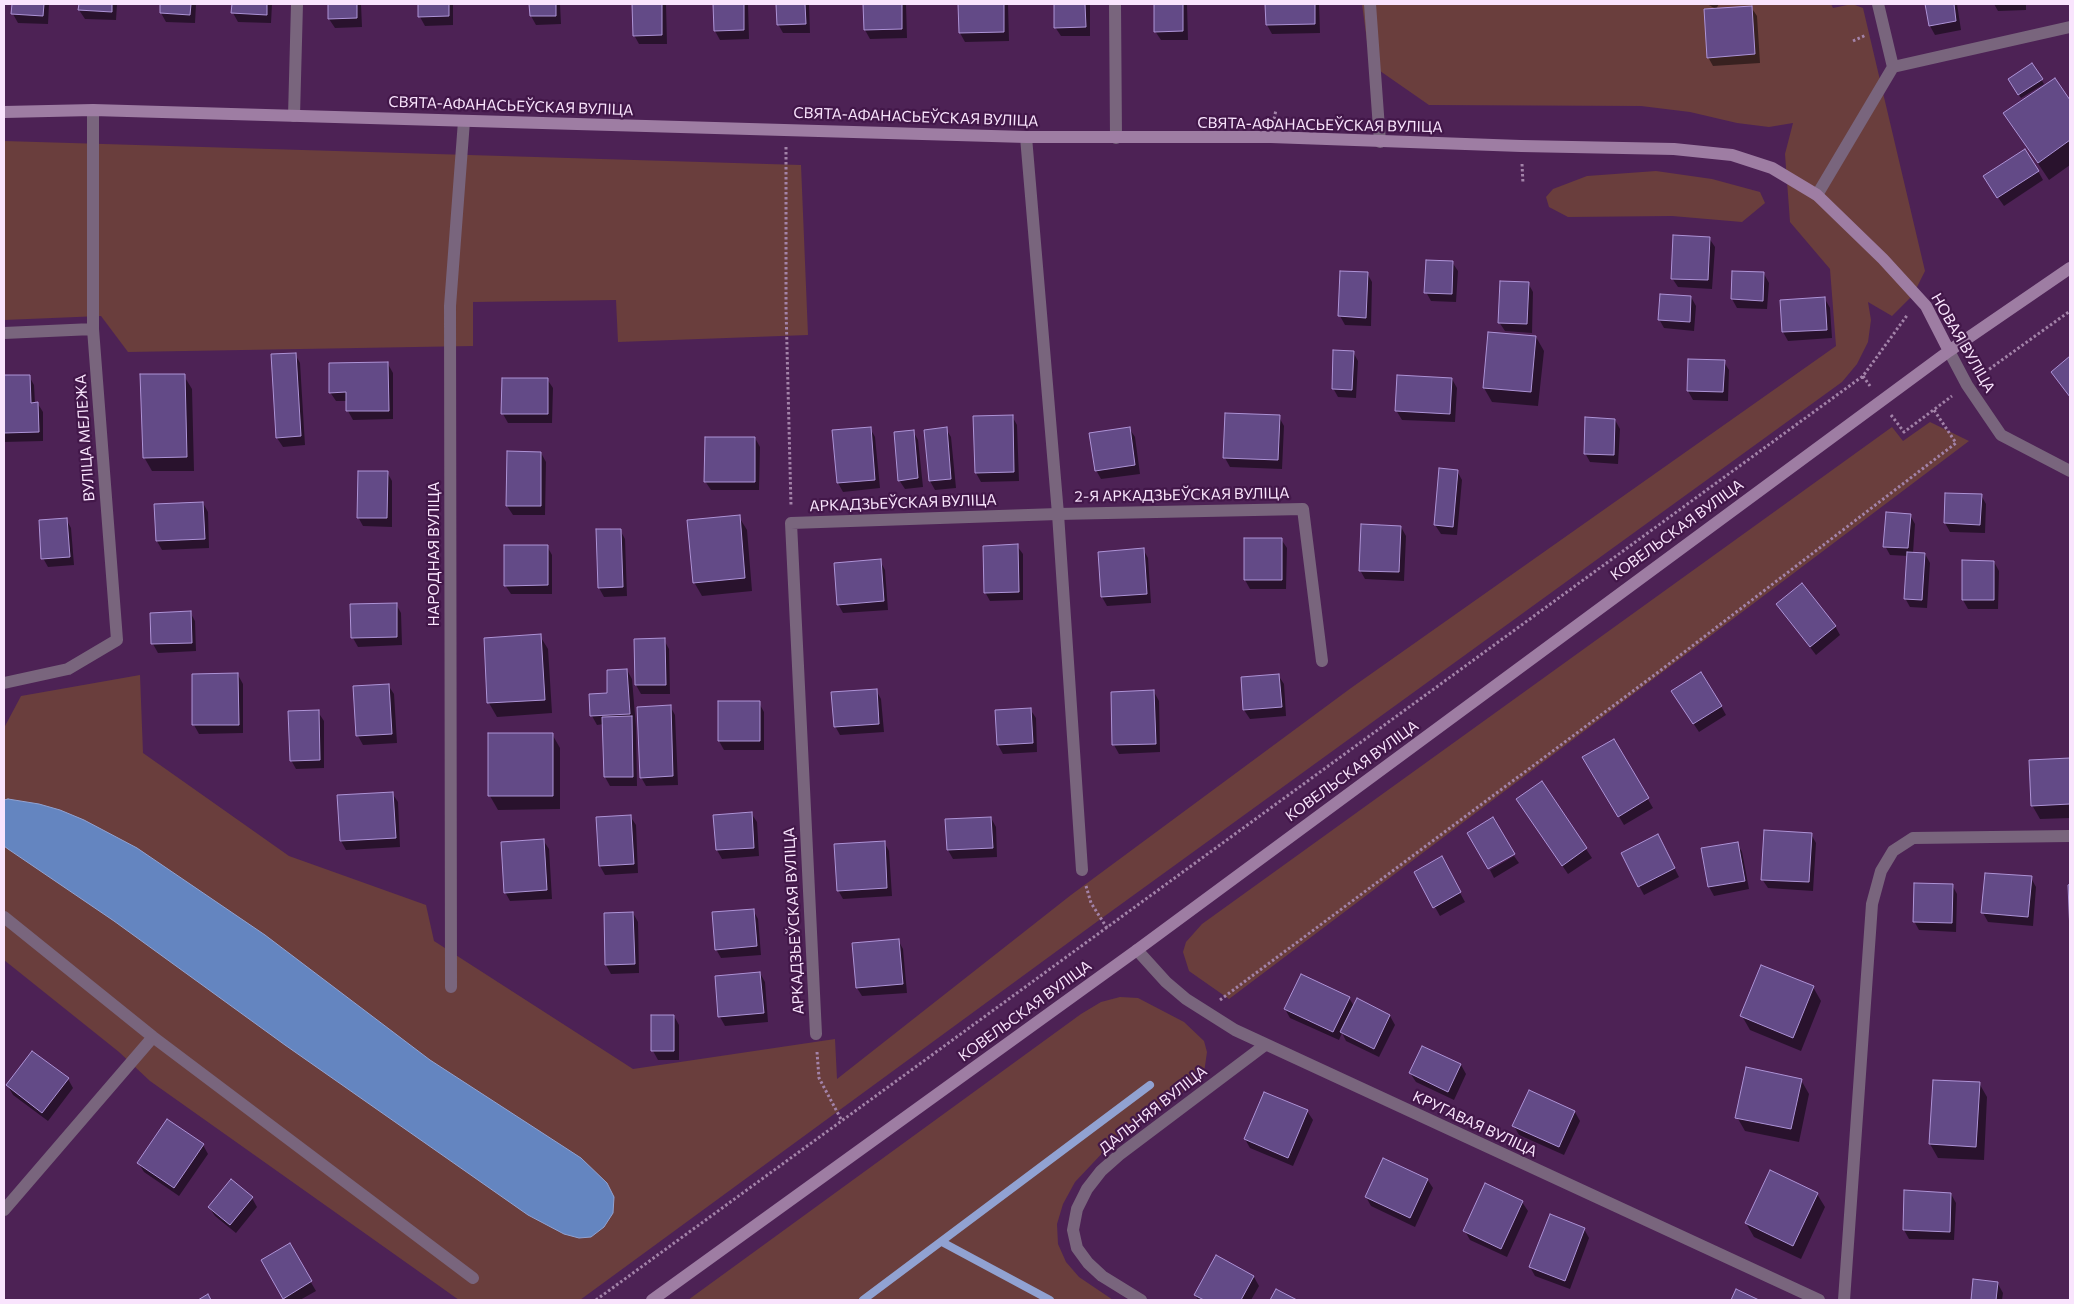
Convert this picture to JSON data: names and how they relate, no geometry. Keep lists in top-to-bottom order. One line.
{"streets":{"street":["СВЯТА-АФАНАСЬЕЎСКАЯ ВУЛІЦА","НОВАЯ ВУЛІЦА","ВУЛІЦА МЕЛЕЖА","2-Я АРКАДЗЬЕЎСКАЯ ВУЛІЦА","АРКАДЗЬЕЎСКАЯ ВУЛІЦА","КОВЕЛЬСКАЯ ВУЛІЦА","НАРОДНАЯ ВУЛІЦА","ДАЛЬНЯЯ ВУЛІЦА","КРУГАВАЯ ВУЛІЦА"]},"crossings":[["СВЯТА-АФАНАСЬЕЎСКАЯ ВУЛІЦА","НОВАЯ ВУЛІЦА"],["СВЯТА-АФАНАСЬЕЎСКАЯ ВУЛІЦА","ВУЛІЦА МЕЛЕЖА"],["СВЯТА-АФАНАСЬЕЎСКАЯ ВУЛІЦА","НАРОДНАЯ ВУЛІЦА"],["НОВАЯ ВУЛІЦА","КОВЕЛЬСКАЯ ВУЛІЦА"],["2-Я АРКАДЗЬЕЎСКАЯ ВУЛІЦА","АРКАДЗЬЕЎСКАЯ ВУЛІЦА"],["КОВЕЛЬСКАЯ ВУЛІЦА","КРУГАВАЯ ВУЛІЦА"],["ДАЛЬНЯЯ ВУЛІЦА","КРУГАВАЯ ВУЛІЦА"]]}
